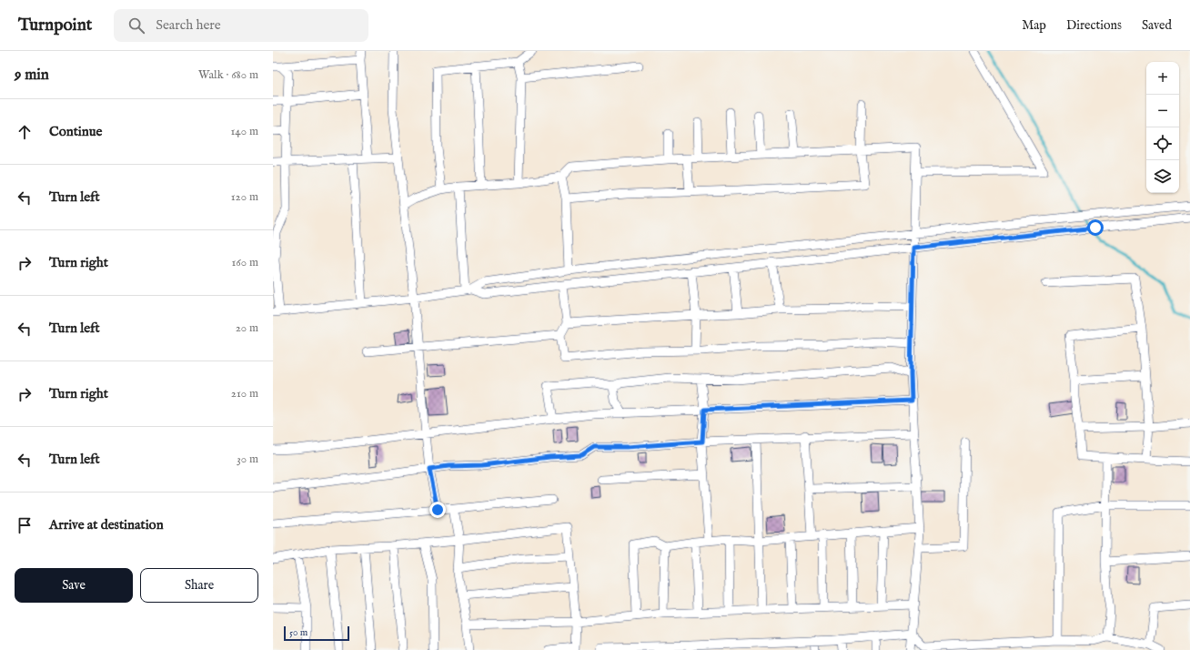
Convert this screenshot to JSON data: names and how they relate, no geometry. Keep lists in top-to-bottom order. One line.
{"scale_bar":"50 m","page":{"header":"Turnpoint","search":"Search here","nav":["Map","Directions","Saved"],"heading":["9 min","Walk · 680 m"],"map_buttons":["+","−"],"list":[["Continue","140 m"],["Turn left","120 m"],["Turn right","160 m"],["Turn left","20 m"],["Turn right","210 m"],["Turn left","30 m"],"Arrive at destination"],"buttons":["Save","Share"],"scale":"50 m"}}
